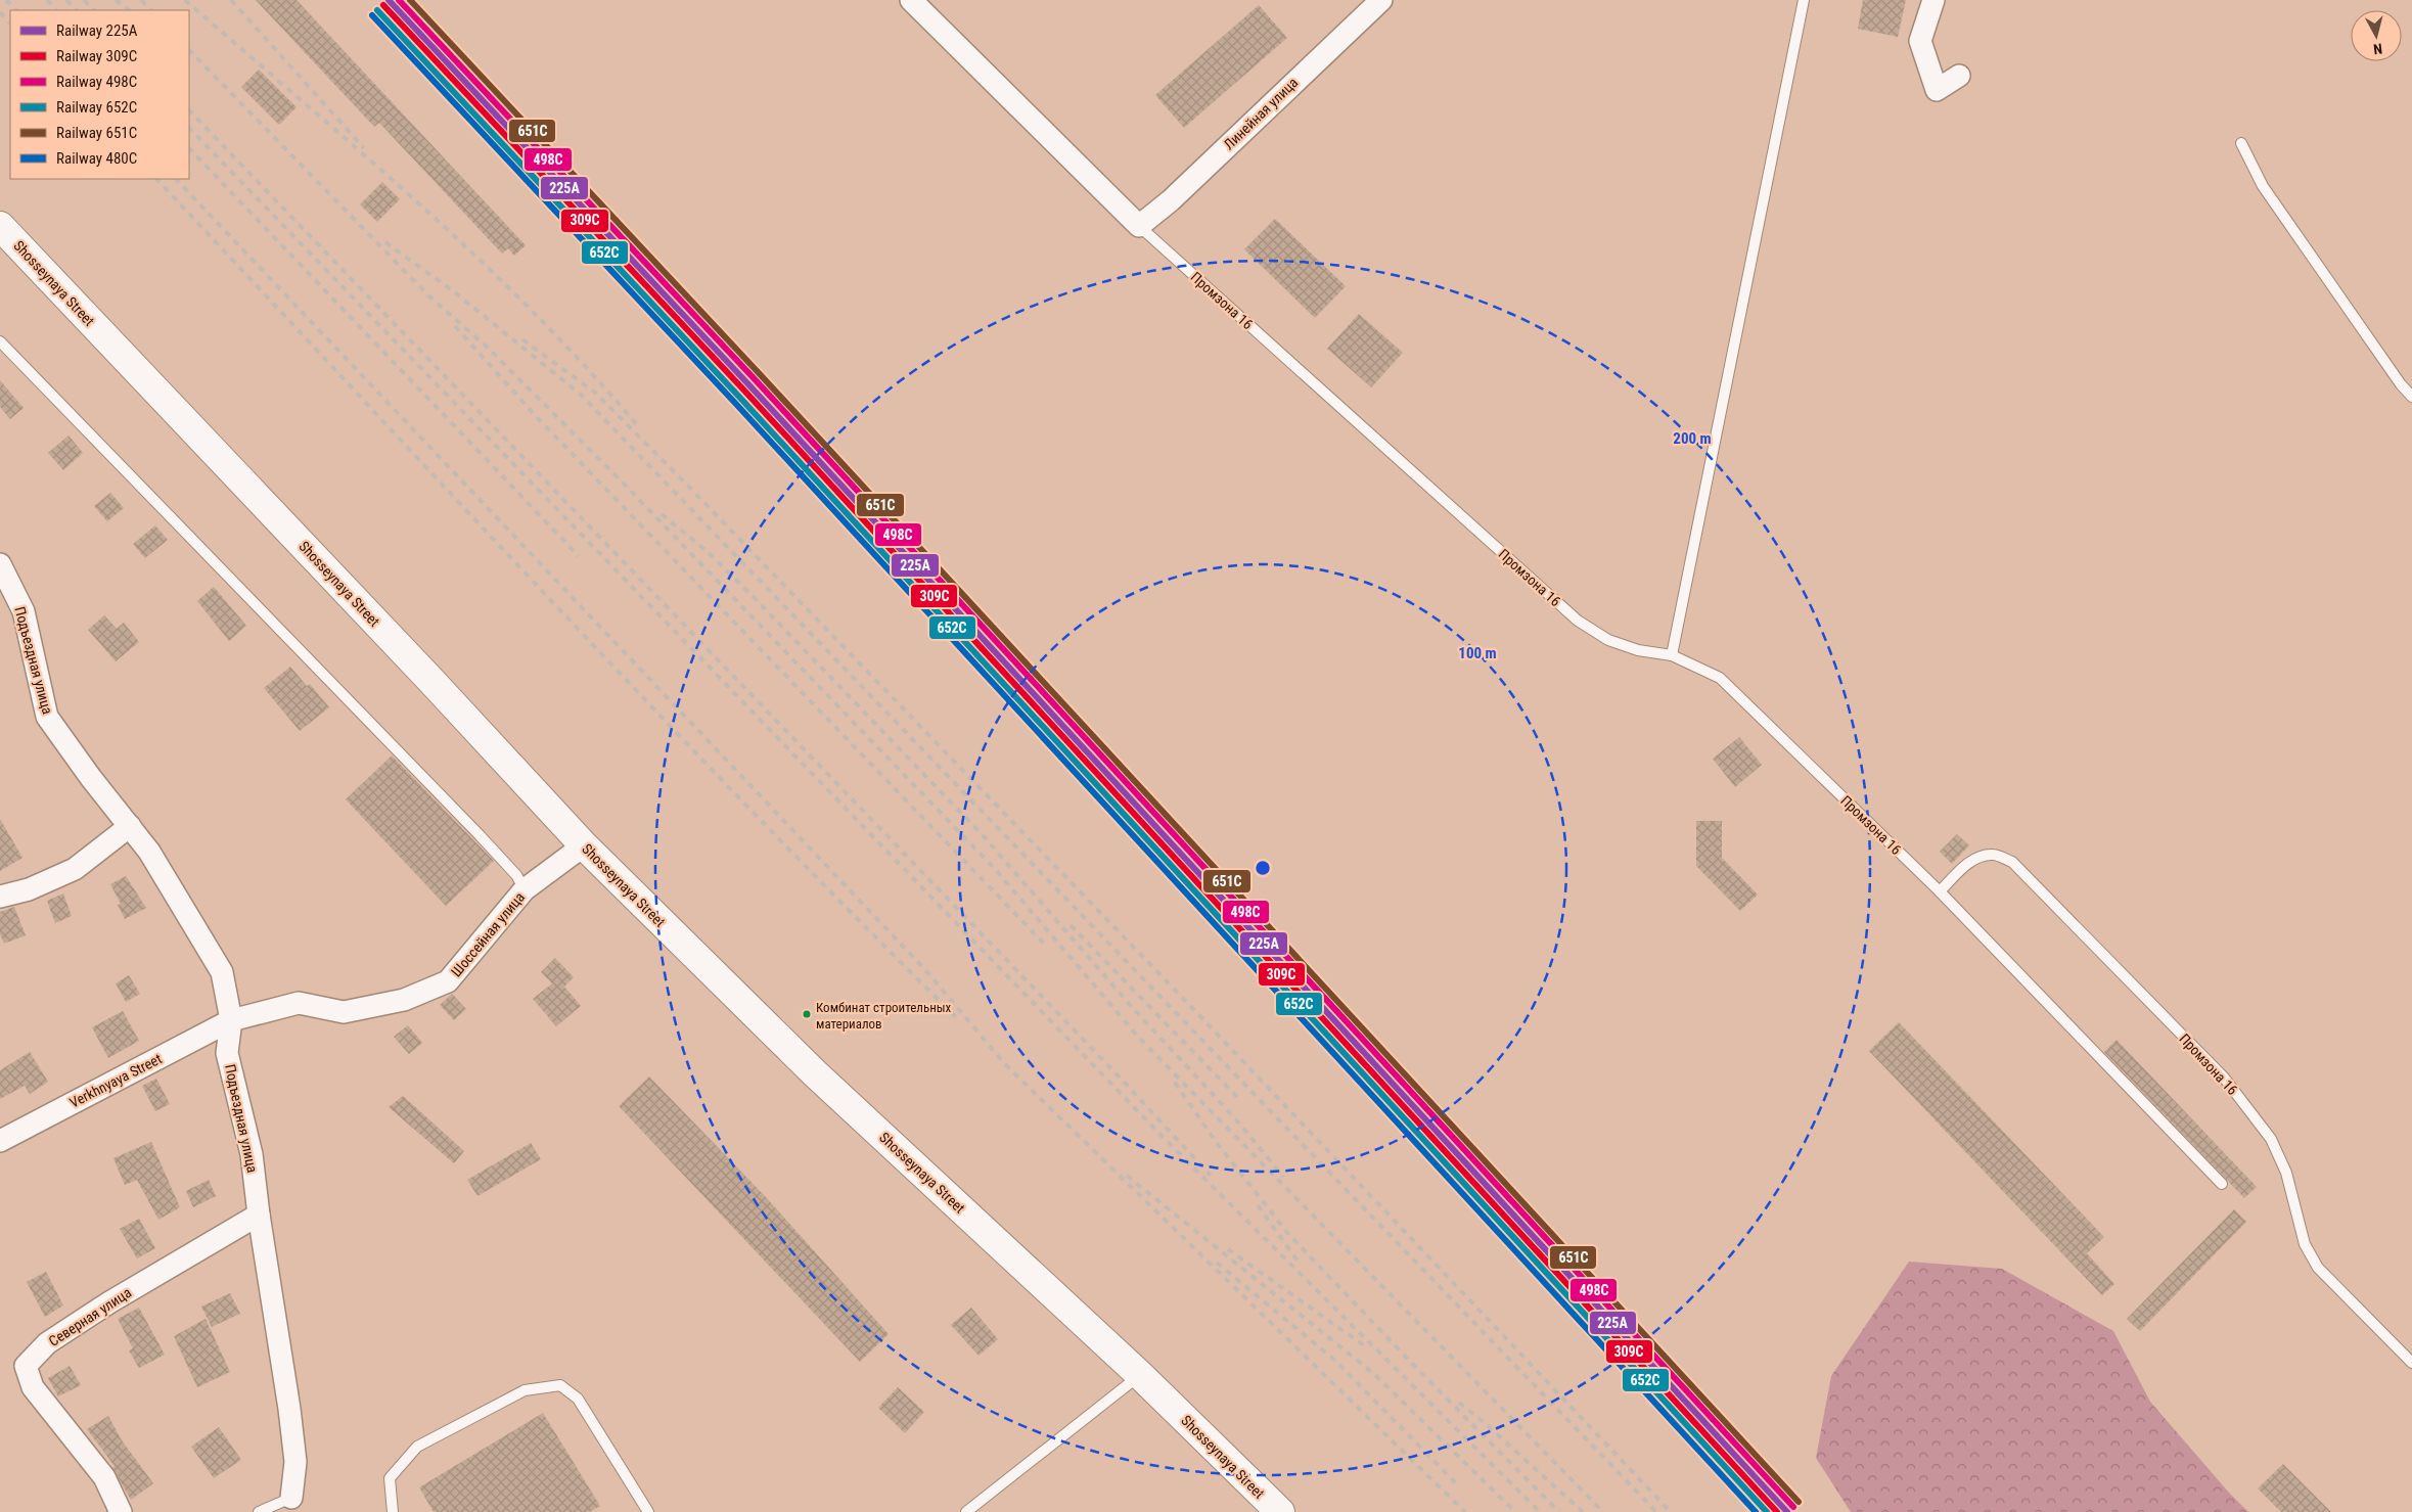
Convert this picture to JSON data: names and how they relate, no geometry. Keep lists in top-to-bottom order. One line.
{"streets":{"main road":["Shosseynaya Street"],"street":["Линейная улица","Подъездная улица","Шоссейная улица","Verkhnyaya Street","Северная улица"],"lane":["Промзона 16"]},"crossings":[["Линейная улица","Промзона 16"],["Shosseynaya Street","Шоссейная улица"],["Подъездная улица","Шоссейная улица"],["Подъездная улица","Verkhnyaya Street"],["Подъездная улица","Северная улица"],["Шоссейная улица","Verkhnyaya Street"]],"places":["Комбинат строительных материалов"],"lines":["rail line 225А","rail line 498С","rail line 651С","rail line 309С","rail line 652С","rail line 480С"],"legend":["Railway 225А","Railway 309С","Railway 498С","Railway 652С","Railway 651С","Railway 480С"],"north":"bottom","rings":["200 m","100 m"]}
